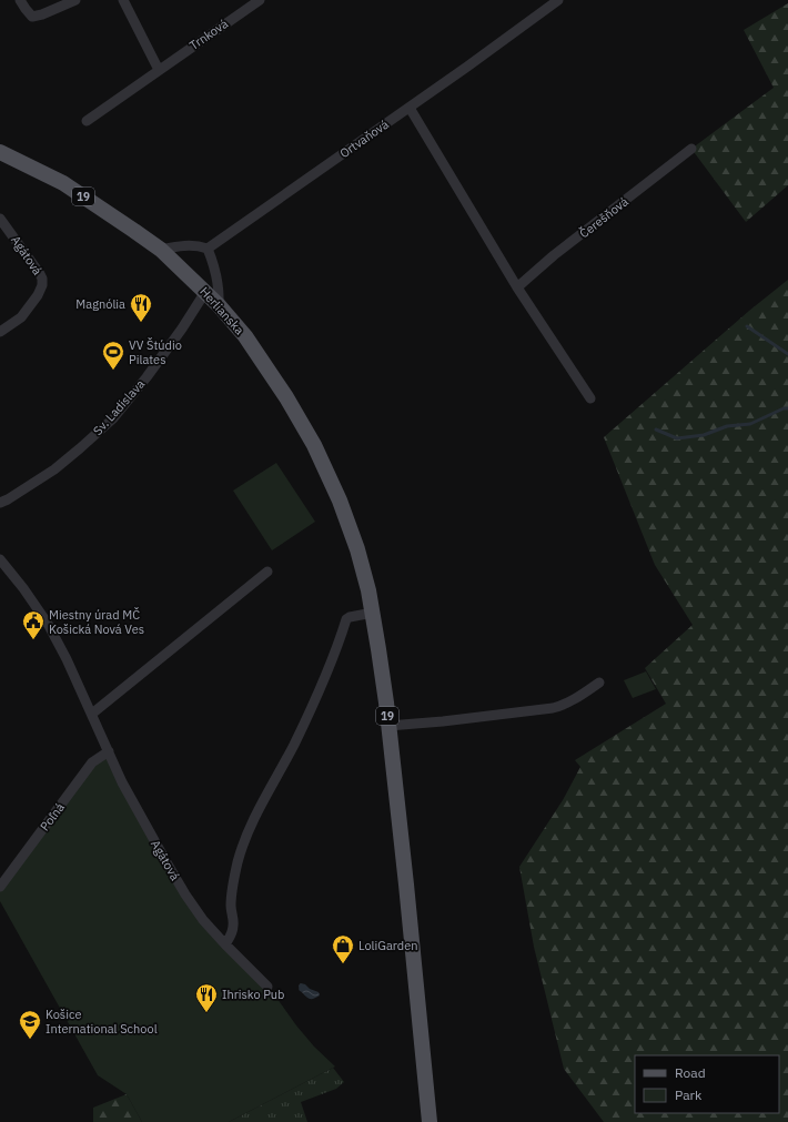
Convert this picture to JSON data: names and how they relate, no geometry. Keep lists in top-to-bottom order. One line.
{"streets":{"main road":["19","Herlianska"],"street":["Trnková","Ortvaňová","Čerešňová","Agátová","Sv. Ladislava","Poľná"]},"crossings":[["19","Herlianska"],["Agátová","Poľná"],["Herlianska","Sv. Ladislava"]],"places":{"restaurant":["Magnólia","Ihrisko Pub"],"sports":["VV Štúdio Pilates"],"public building":["Miestny úrad MČ Košická Nová Ves"],"shop":["LoliGarden"],"school or university":["Košice International School"]},"legend":["Road","Park"]}
